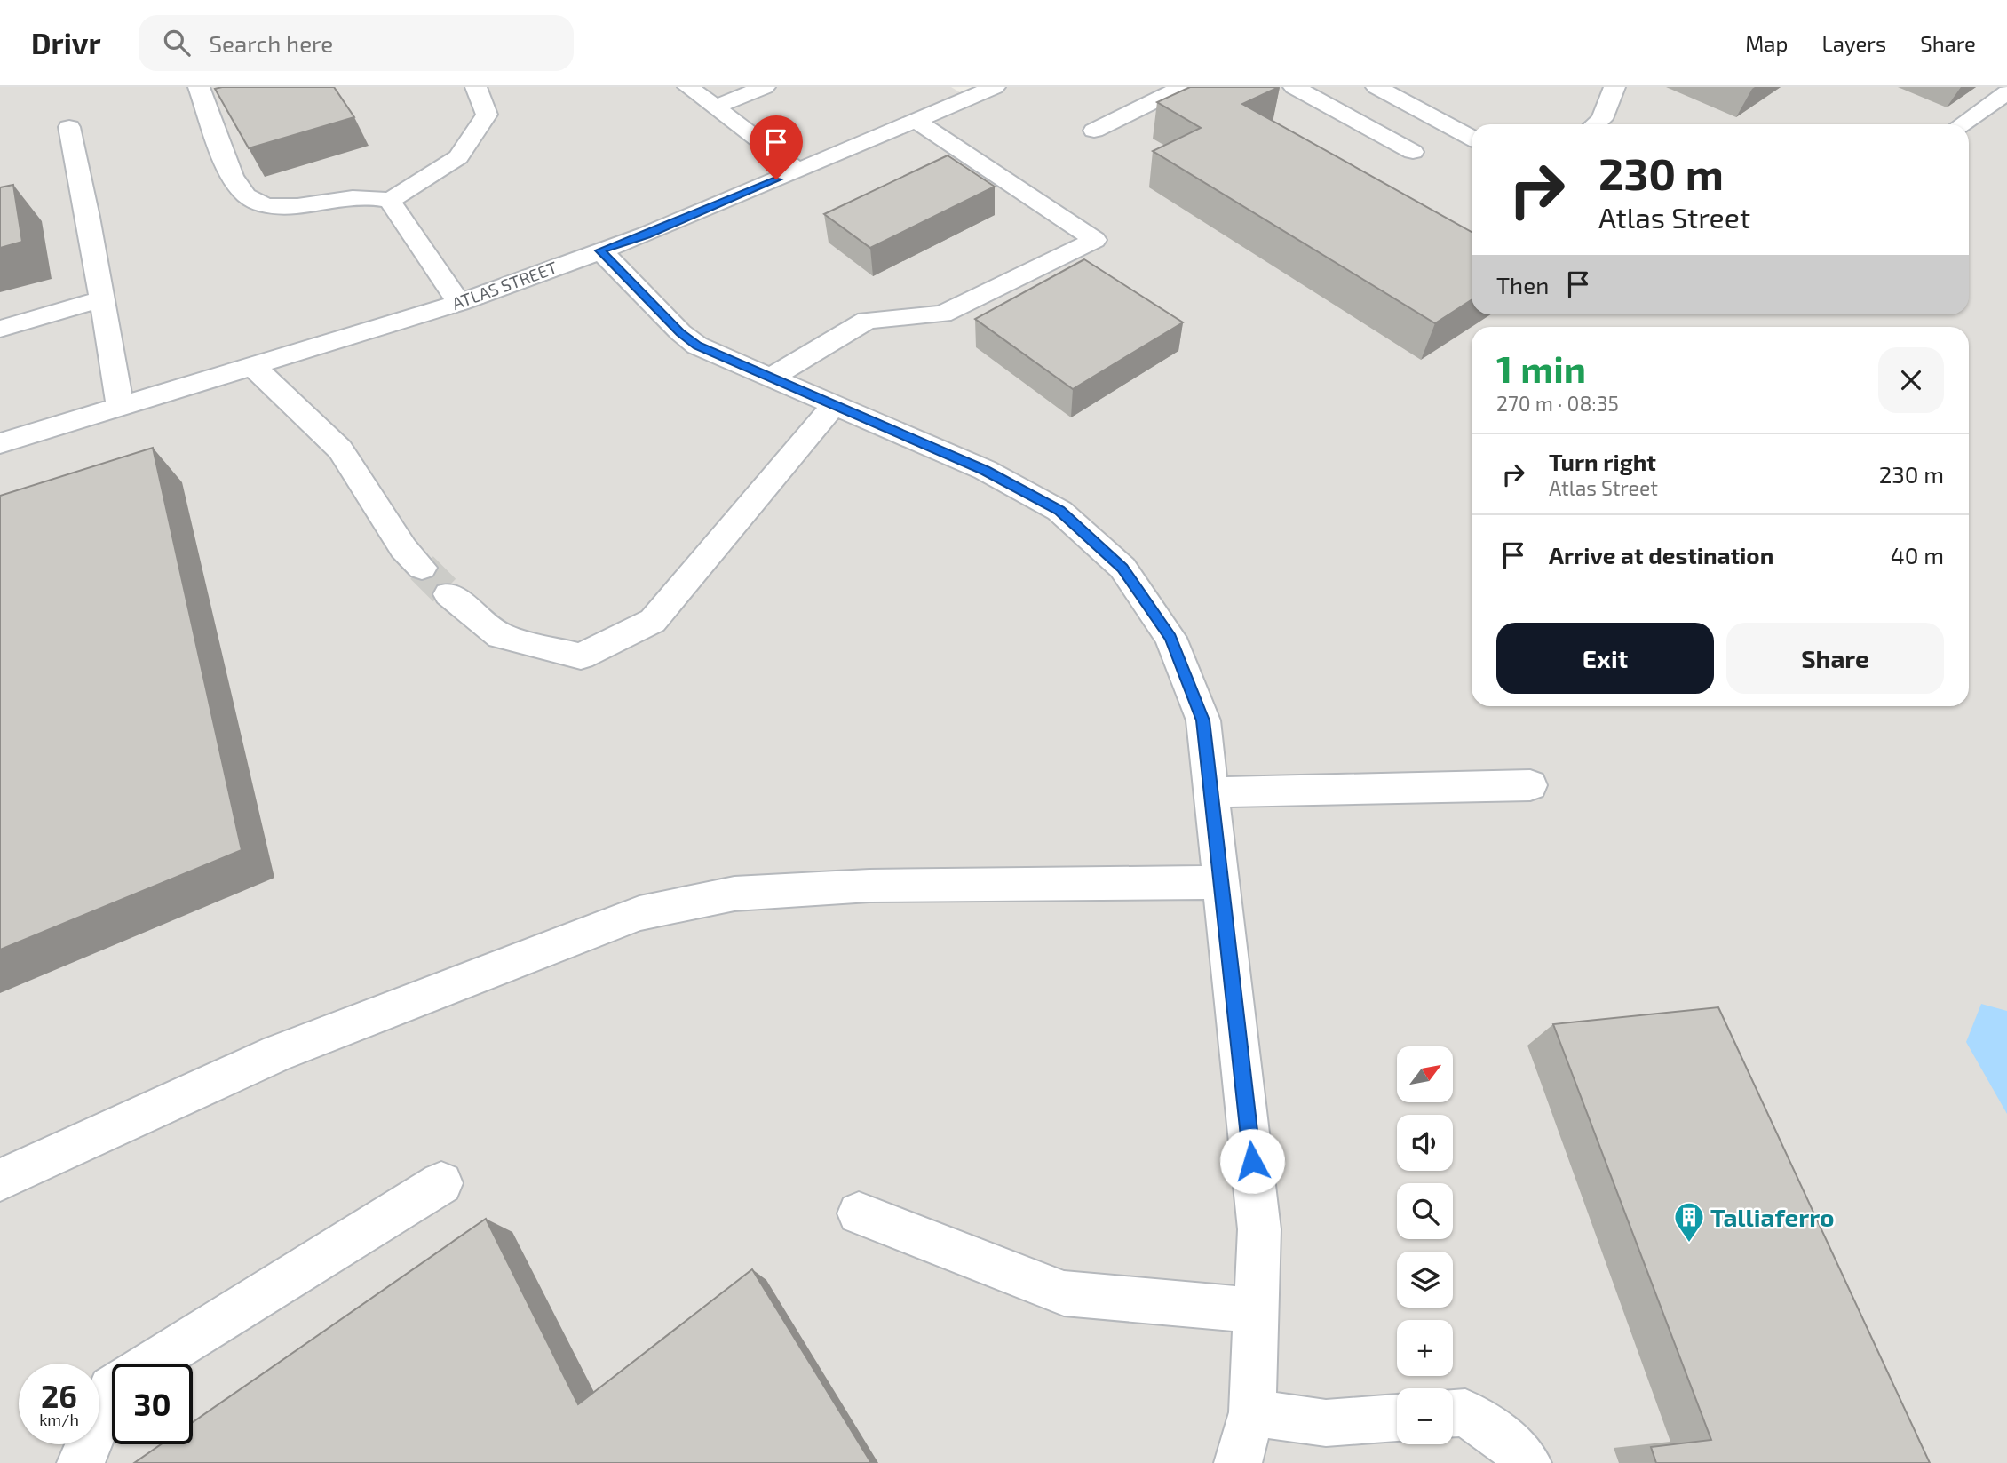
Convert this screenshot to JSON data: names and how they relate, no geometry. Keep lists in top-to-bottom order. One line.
{"streets":{"street":["ATLAS STREET"]},"places":{"building":["Talliaferro"]},"north":"top right","page":{"header":"Drivr","search":"Search here","nav":["Map","Layers","Share"],"turn":["230 m","Atlas Street"],"then":"Then","heading":["1 min","270 m · 08:35"],"list":[{"name":"Turn right","note":"Atlas Street","value":"230 m"},{"name":"Arrive at destination","value":"40 m"}],"buttons":["Exit","Share"],"map_buttons":["+","−"],"speed":"26 km/h","limit":"30"}}
